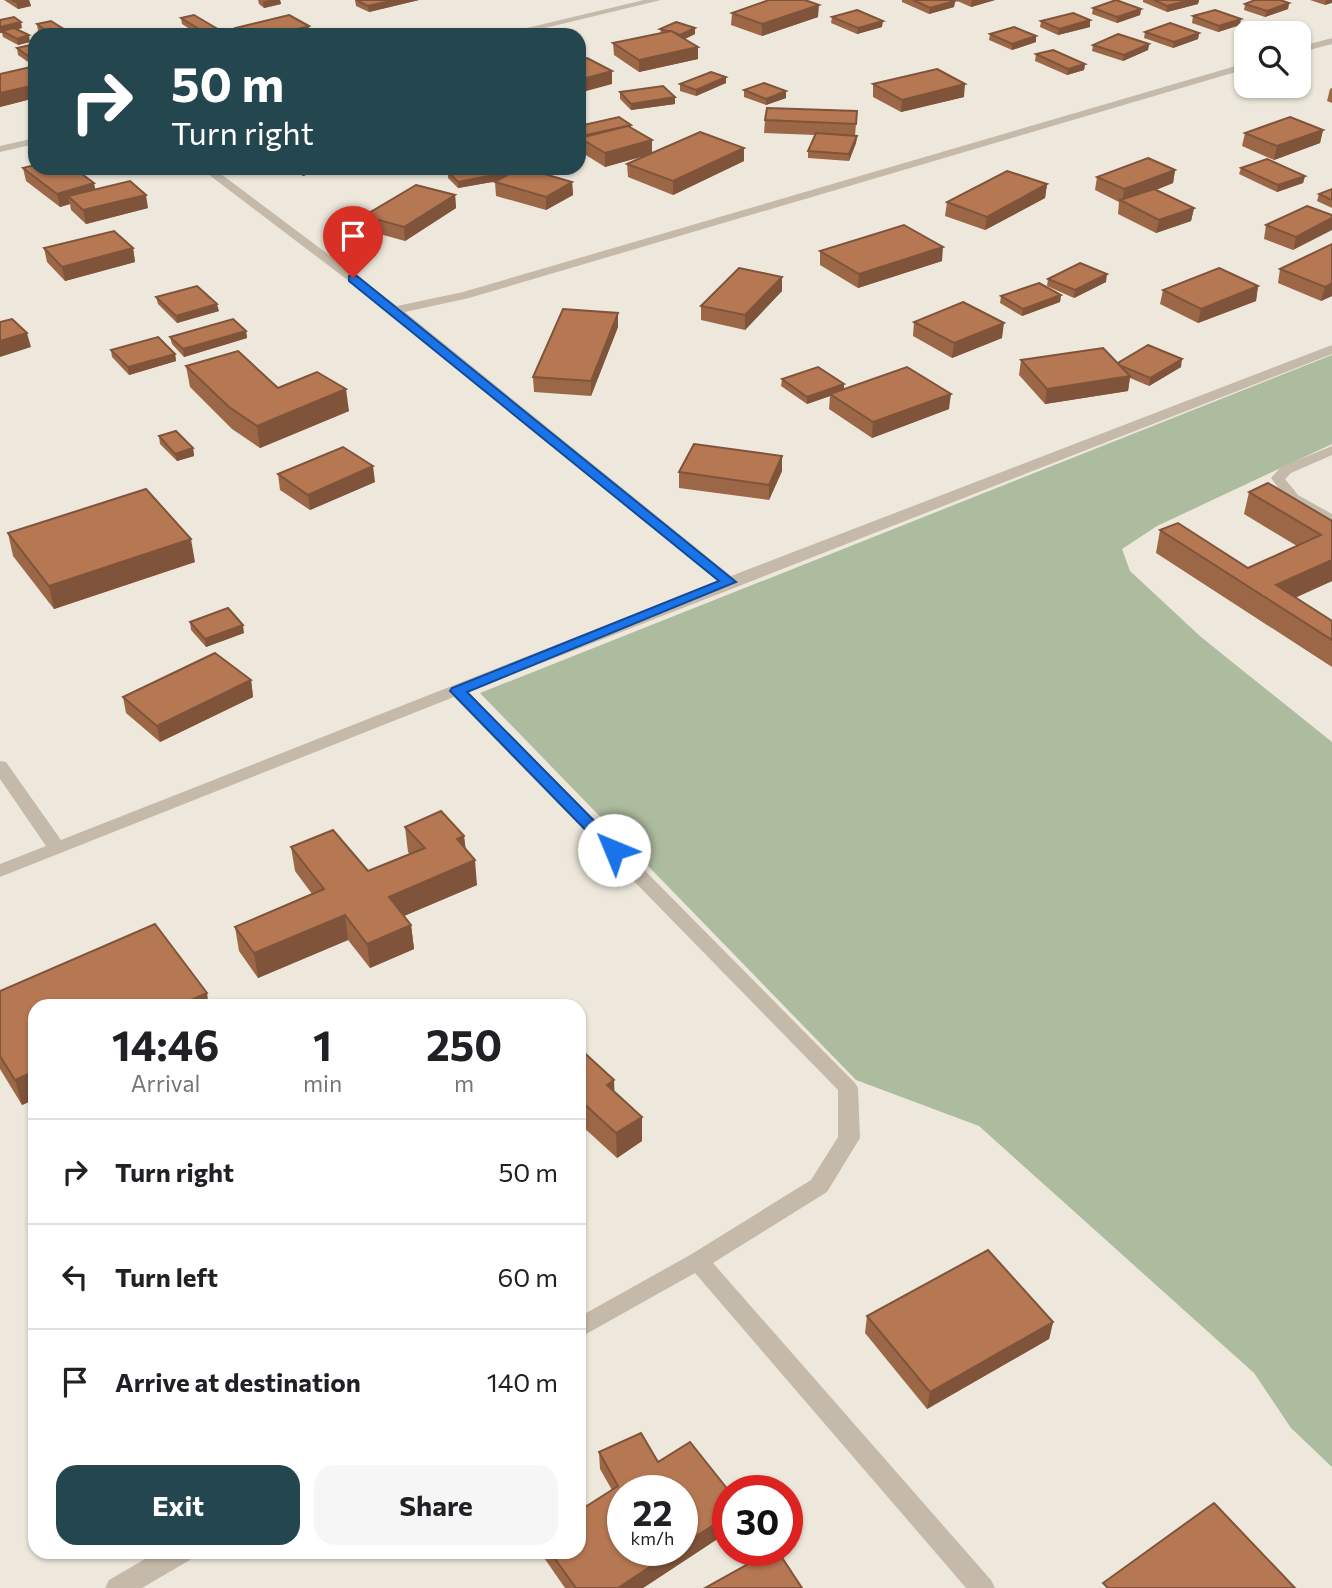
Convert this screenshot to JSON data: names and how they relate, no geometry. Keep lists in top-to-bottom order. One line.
{"page":{"turn":["50 m","Turn right"],"eta":["14:46","Arrival","1","min","250","m"],"list":[{"name":"Turn right","value":"50 m"},{"name":"Turn left","value":"60 m"},{"name":"Arrive at destination","value":"140 m"}],"buttons":["Exit","Share"],"speed":"22 km/h","limit":"30"}}
